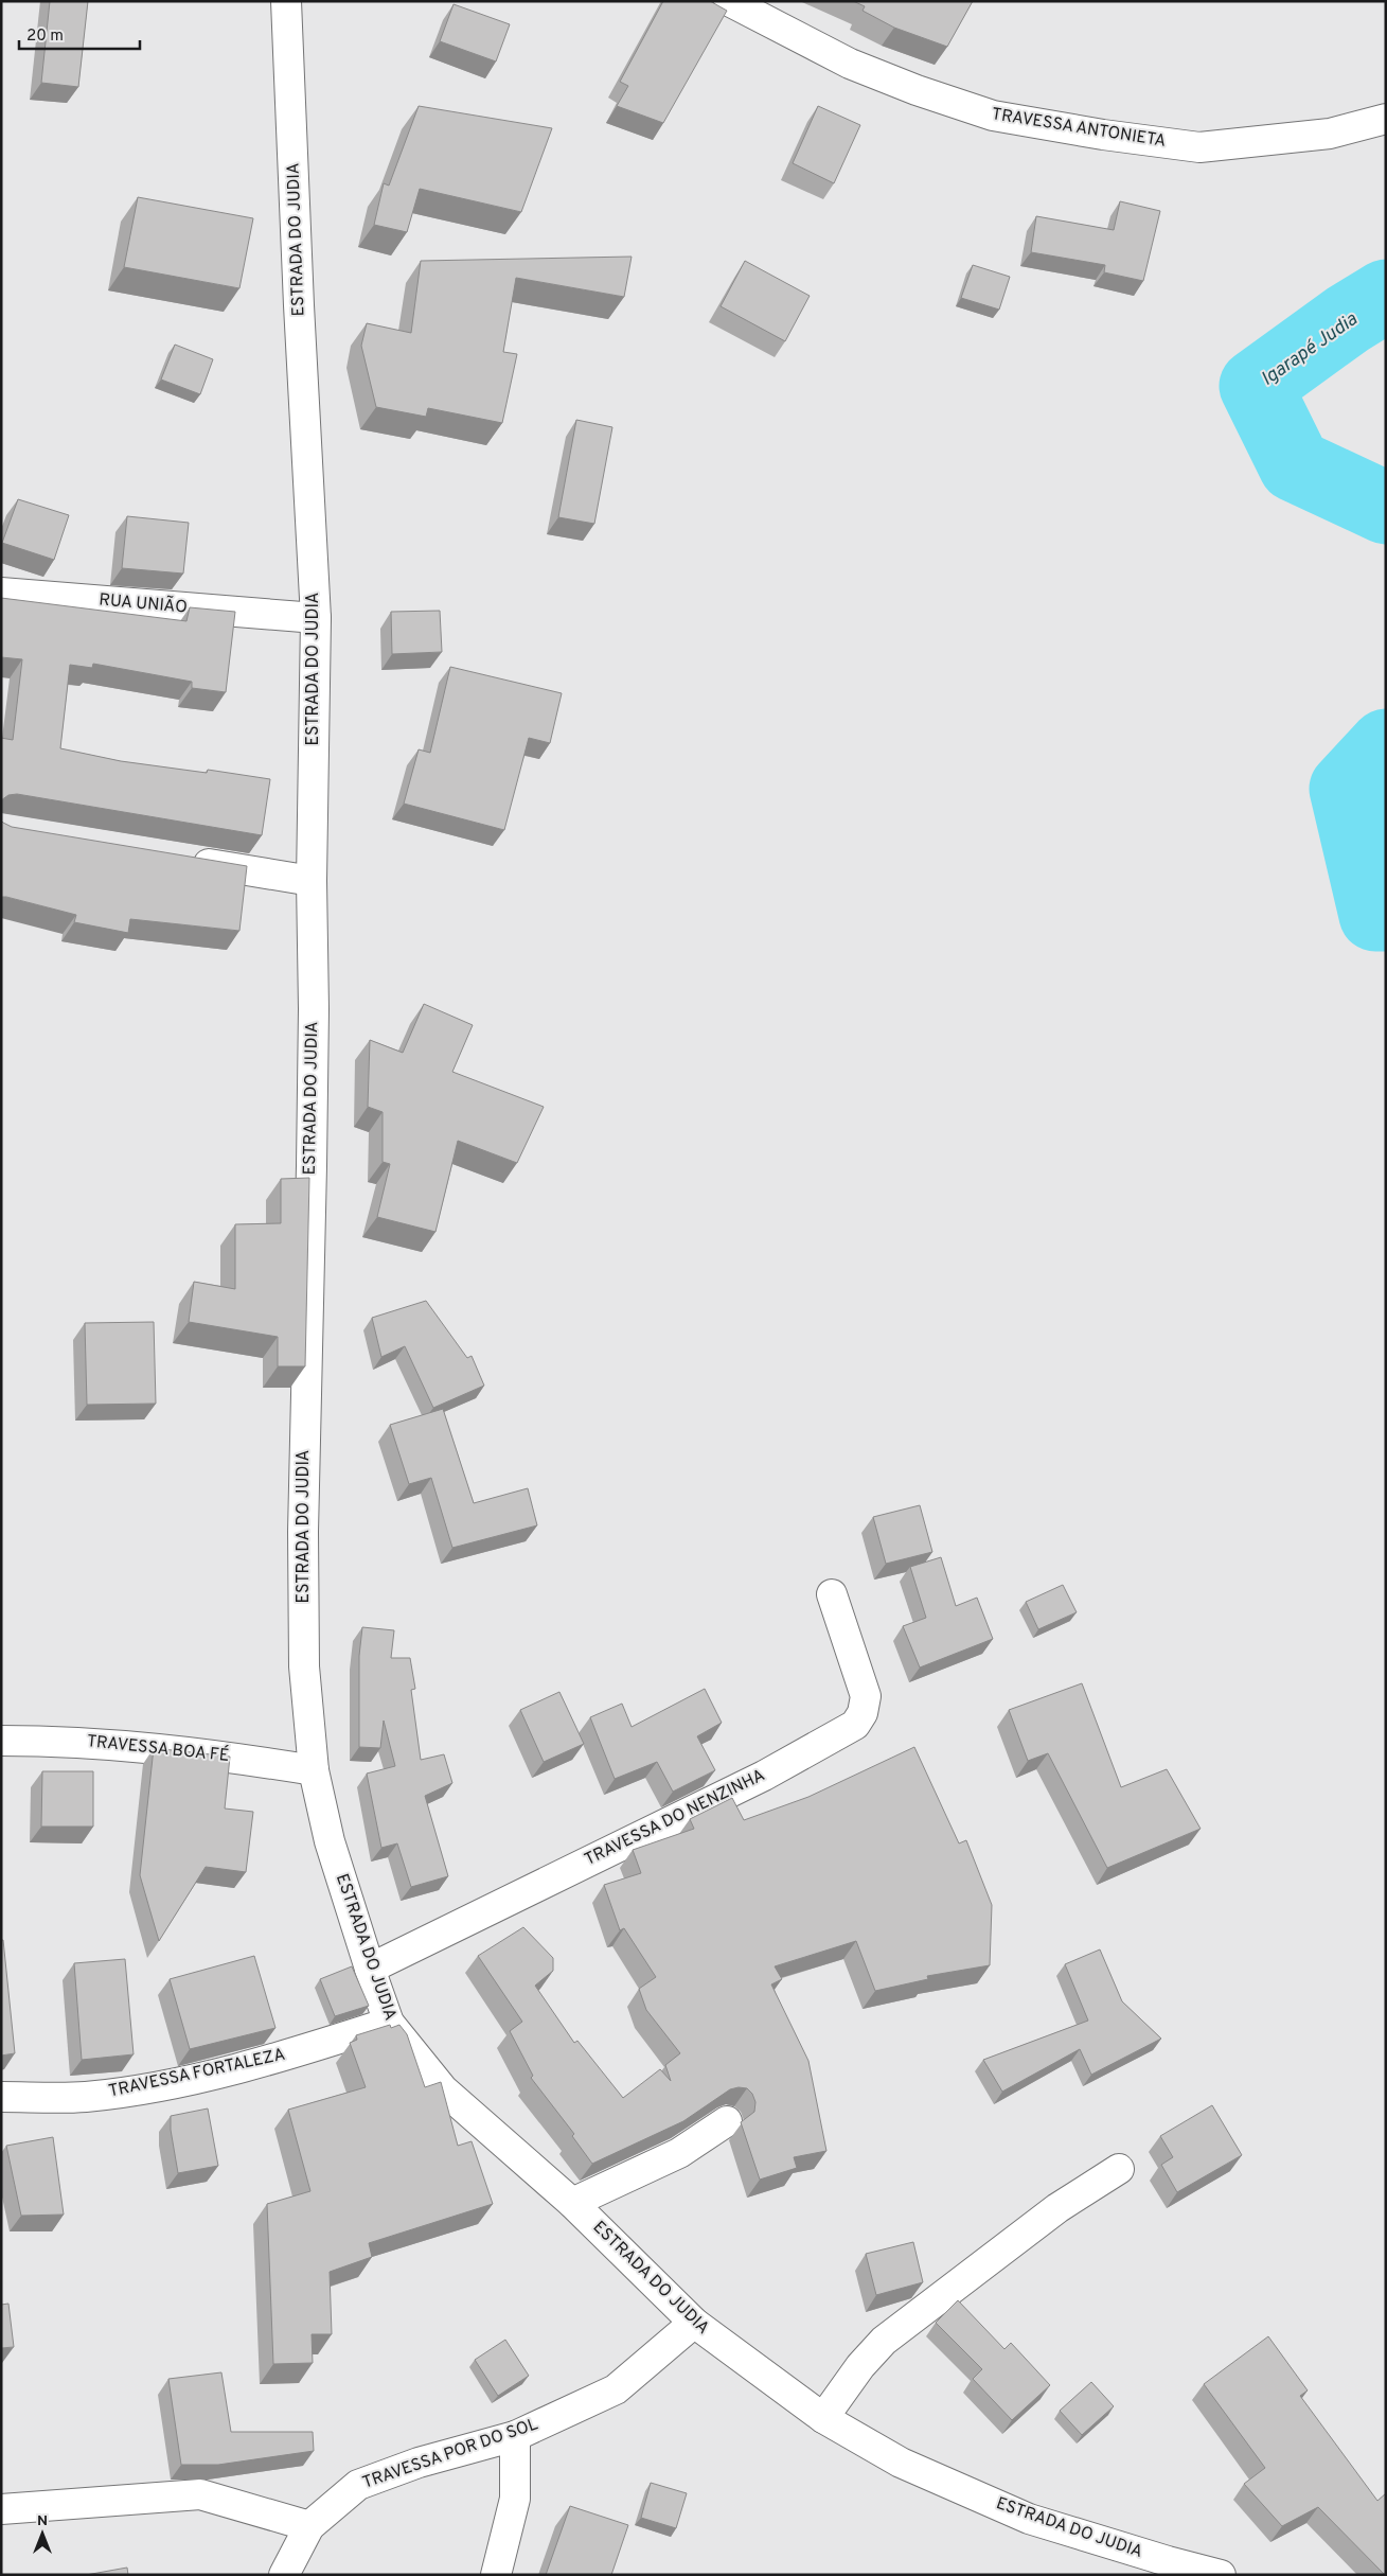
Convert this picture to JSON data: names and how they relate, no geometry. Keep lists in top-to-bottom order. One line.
{"streets":{"street":["TRAVESSA ANTONIETA","ESTRADA DO JUDIA","RUA UNIÃO","TRAVESSA BOA FÉ","TRAVESSA DO NENZINHA","TRAVESSA FORTALEZA","TRAVESSA POR DO SOL"]},"crossings":[["ESTRADA DO JUDIA","RUA UNIÃO"],["ESTRADA DO JUDIA","TRAVESSA BOA FÉ"],["ESTRADA DO JUDIA","TRAVESSA DO NENZINHA"],["ESTRADA DO JUDIA","TRAVESSA FORTALEZA"],["ESTRADA DO JUDIA","TRAVESSA POR DO SOL"]],"water":["Igarapé Judia"],"scale_bar":"20 m","north":"top"}
